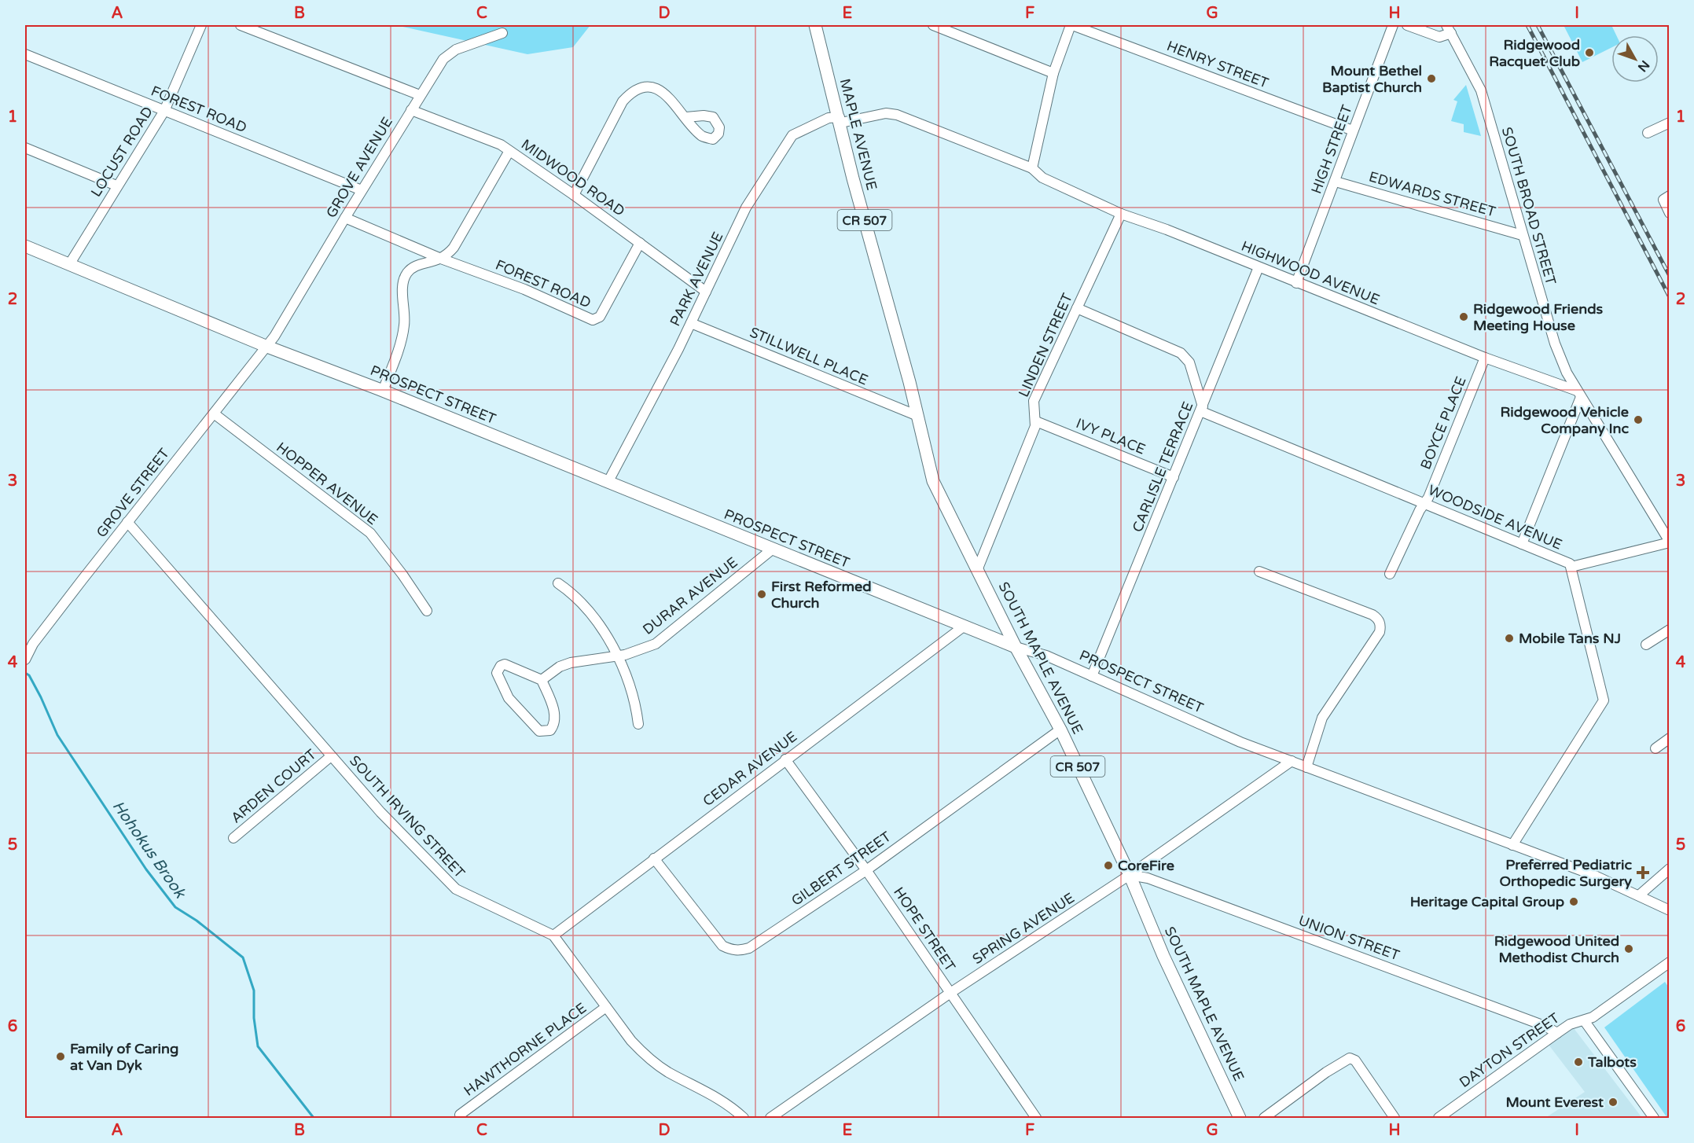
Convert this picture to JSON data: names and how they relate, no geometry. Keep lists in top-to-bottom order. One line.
{"streets":{"main road":["MAPLE AVENUE","CR 507","PROSPECT STREET","SOUTH MAPLE AVENUE"],"street":["HENRY STREET","FOREST ROAD","HIGH STREET","LOCUST ROAD","GROVE AVENUE","MIDWOOD ROAD","EDWARDS STREET","SOUTH BROAD STREET","HIGHWOOD AVENUE","PARK AVENUE","LINDEN STREET","STILLWELL PLACE","BOYCE PLACE","IVY PLACE","CARLISLE TERRACE","HOPPER AVENUE","GROVE STREET","WOODSIDE AVENUE","DURAR AVENUE","CEDAR AVENUE","ARDEN COURT","SOUTH IRVING STREET","GILBERT STREET","SPRING AVENUE","HOPE STREET","UNION STREET","HAWTHORNE PLACE","DAYTON STREET"]},"crossings":[["HENRY STREET","HIGH STREET"],["FOREST ROAD","LOCUST ROAD"],["FOREST ROAD","GROVE AVENUE"],["FOREST ROAD","MIDWOOD ROAD"],["MAPLE AVENUE","HIGHWOOD AVENUE"],["MAPLE AVENUE","PARK AVENUE"],["MAPLE AVENUE","STILLWELL PLACE"],["MAPLE AVENUE","SOUTH MAPLE AVENUE"],["HIGH STREET","EDWARDS STREET"],["HIGH STREET","HIGHWOOD AVENUE"],["LOCUST ROAD","PROSPECT STREET"],["GROVE AVENUE","MIDWOOD ROAD"],["GROVE AVENUE","PROSPECT STREET"],["GROVE AVENUE","GROVE STREET"],["MIDWOOD ROAD","PARK AVENUE"],["EDWARDS STREET","SOUTH BROAD STREET"],["SOUTH BROAD STREET","HIGHWOOD AVENUE"],["HIGHWOOD AVENUE","PARK AVENUE"],["HIGHWOOD AVENUE","LINDEN STREET"],["HIGHWOOD AVENUE","BOYCE PLACE"],["HIGHWOOD AVENUE","CARLISLE TERRACE"],["PARK AVENUE","STILLWELL PLACE"],["PARK AVENUE","PROSPECT STREET"],["LINDEN STREET","IVY PLACE"],["LINDEN STREET","SOUTH MAPLE AVENUE"],["STILLWELL PLACE","SOUTH MAPLE AVENUE"],["PROSPECT STREET","CARLISLE TERRACE"],["PROSPECT STREET","GROVE STREET"],["PROSPECT STREET","WOODSIDE AVENUE"],["PROSPECT STREET","DURAR AVENUE"],["PROSPECT STREET","SOUTH MAPLE AVENUE"],["PROSPECT STREET","CEDAR AVENUE"],["PROSPECT STREET","SPRING AVENUE"],["BOYCE PLACE","WOODSIDE AVENUE"],["IVY PLACE","CARLISLE TERRACE"],["CARLISLE TERRACE","WOODSIDE AVENUE"],["HOPPER AVENUE","GROVE STREET"],["GROVE STREET","SOUTH IRVING STREET"],["SOUTH MAPLE AVENUE","GILBERT STREET"],["SOUTH MAPLE AVENUE","SPRING AVENUE"],["SOUTH MAPLE AVENUE","UNION STREET"],["CEDAR AVENUE","SOUTH IRVING STREET"],["CEDAR AVENUE","GILBERT STREET"],["CEDAR AVENUE","HOPE STREET"],["ARDEN COURT","SOUTH IRVING STREET"],["SOUTH IRVING STREET","HAWTHORNE PLACE"],["GILBERT STREET","HOPE STREET"],["SPRING AVENUE","HOPE STREET"],["SPRING AVENUE","UNION STREET"],["UNION STREET","DAYTON STREET"]],"water":["Hohokus Brook"],"places":{"other":["Ridgewood Racquet Club","Mount Bethel Baptist Church","Ridgewood Friends Meeting House","Ridgewood Vehicle Company Inc","First Reformed Church","Mobile Tans NJ","CoreFire","Heritage Capital Group","Ridgewood United Methodist Church","Family of Caring at Van Dyk","Talbots","Mount Everest"],"health":["Preferred Pediatric Orthopedic Surgery"]},"north":"bottom right","grid":{"columns":["A","B","C","D","E","F","G","H","I"],"rows":["1","2","3","4","5","6"]}}
